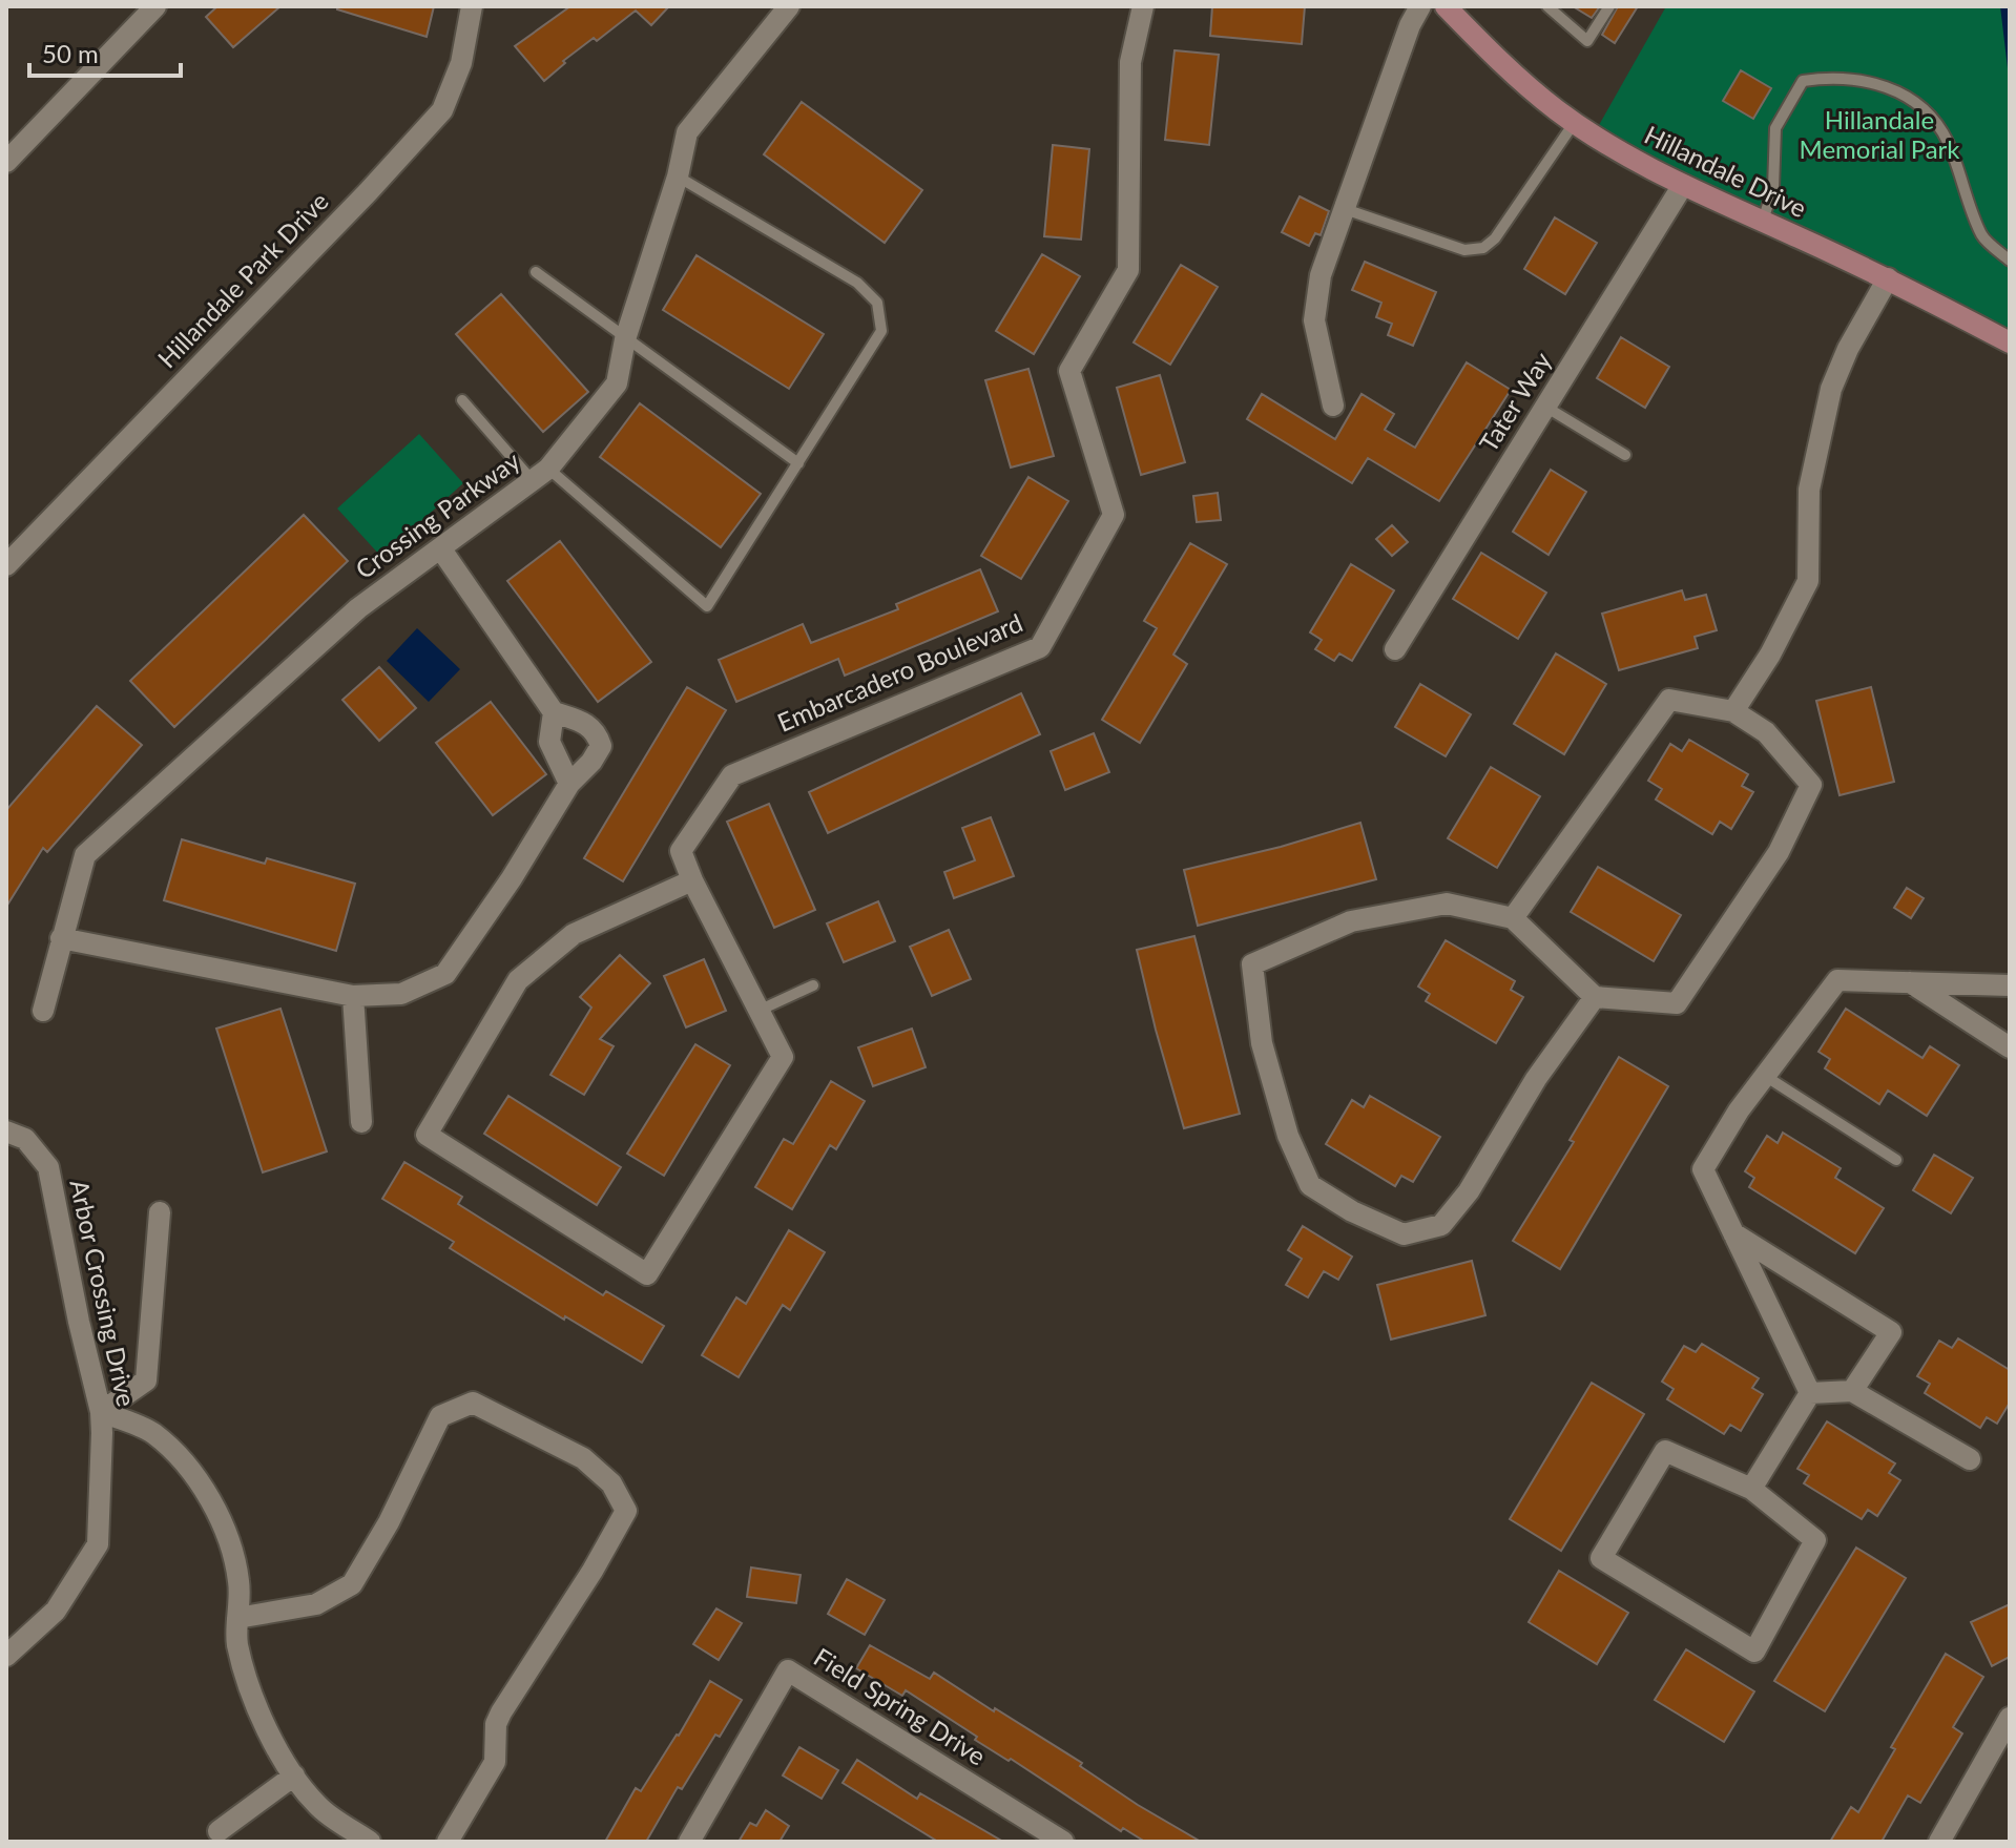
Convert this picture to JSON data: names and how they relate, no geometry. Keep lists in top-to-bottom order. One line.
{"streets":{"main road":["Hillandale Drive"],"street":["Hillandale Park Drive","Tater Way","Crossing Parkway","Embarcadero Boulevard","Arbor Crossing Drive","Field Spring Drive"]},"crossings":[["Hillandale Drive","Tater Way"]],"parks":["Hillandale Memorial Park"],"scale_bar":"50 m"}
